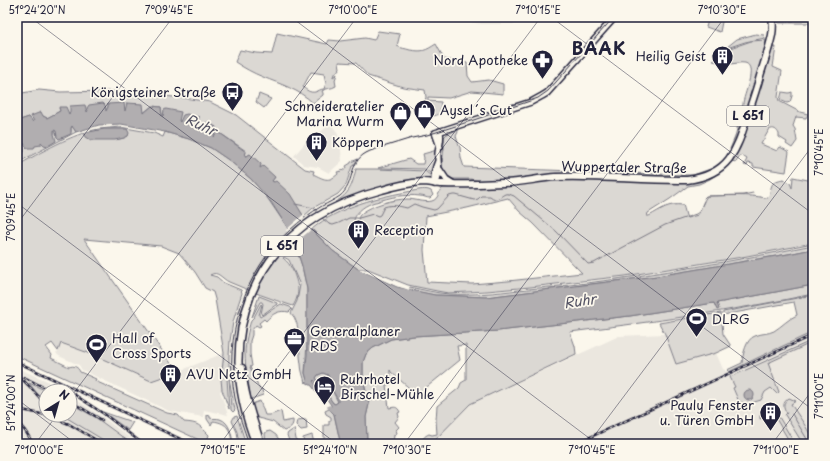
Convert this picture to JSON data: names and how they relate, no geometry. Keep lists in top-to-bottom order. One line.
{"streets":{"main road":["L 651","Wuppertaler Straße"]},"crossings":[["L 651","Wuppertaler Straße"]],"districts":["BAAK"],"water":["Ruhr"],"places":{"building":["Heilig Geist","Köppern","Reception","AVU Netz GmbH","Pauly Fenster u. Türen GmbH"],"pharmacy":["Nord Apotheke"],"bus stop":["Königsteiner Straße"],"shop":["Aysel´s Cut","Schneideratelier Marina Wurm"],"sports":["DLRG","Hall of Cross Sports"],"office":["Generalplaner RDS"],"hotel":["Ruhrhotel Birschel-Mühle"]},"north":"top right","coordinates":["51°24'20\"N","7°09'45\"E","7°10'00\"E","7°10'15\"E","7°10'30\"E","7°10'45\"E","7°11'00\"E","51°24'00\"N","51°24'10\"N"]}
